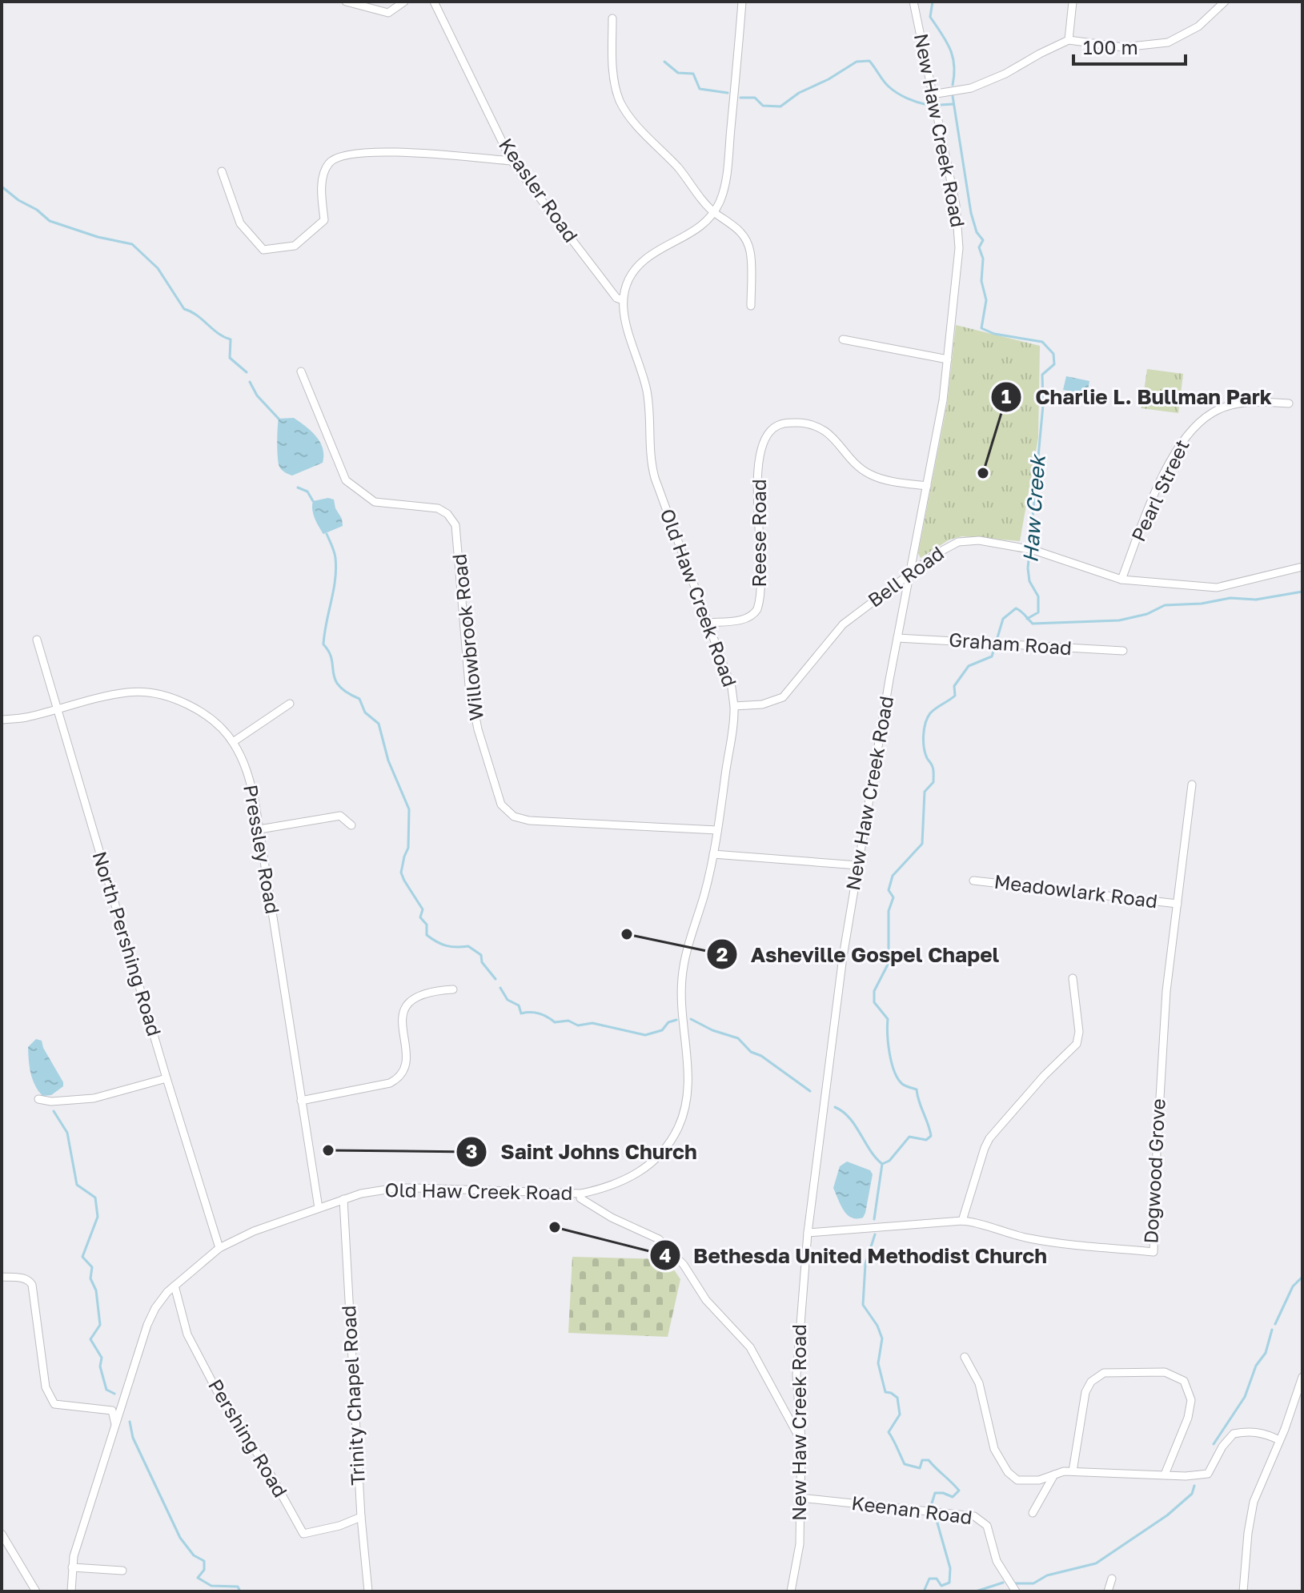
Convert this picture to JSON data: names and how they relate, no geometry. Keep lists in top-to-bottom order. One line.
{"streets":{"street":["New Haw Creek Road","Keasler Road","Pearl Street","Reese Road","Bell Road","Old Haw Creek Road","Willowbrook Road","Graham Road","Pressley Road","Meadowlark Road","North Pershing Road","Dogwood Grove","Trinity Chapel Road","Pershing Road","Keenan Road"]},"crossings":[["New Haw Creek Road","Reese Road"],["New Haw Creek Road","Bell Road"],["New Haw Creek Road","Graham Road"],["New Haw Creek Road","Dogwood Grove"],["New Haw Creek Road","Keenan Road"],["Keasler Road","Old Haw Creek Road"],["Pearl Street","Bell Road"],["Reese Road","Old Haw Creek Road"],["Bell Road","Old Haw Creek Road"],["Old Haw Creek Road","Willowbrook Road"],["Old Haw Creek Road","Pressley Road"],["Old Haw Creek Road","North Pershing Road"],["Old Haw Creek Road","Trinity Chapel Road"],["Old Haw Creek Road","Pershing Road"],["Pressley Road","North Pershing Road"],["Meadowlark Road","Dogwood Grove"],["Trinity Chapel Road","Pershing Road"]],"water":["Haw Creek"],"places":["Charlie L. Bullman Park","Asheville Gospel Chapel","Saint Johns Church","Bethesda United Methodist Church"],"scale_bar":"100 m"}
